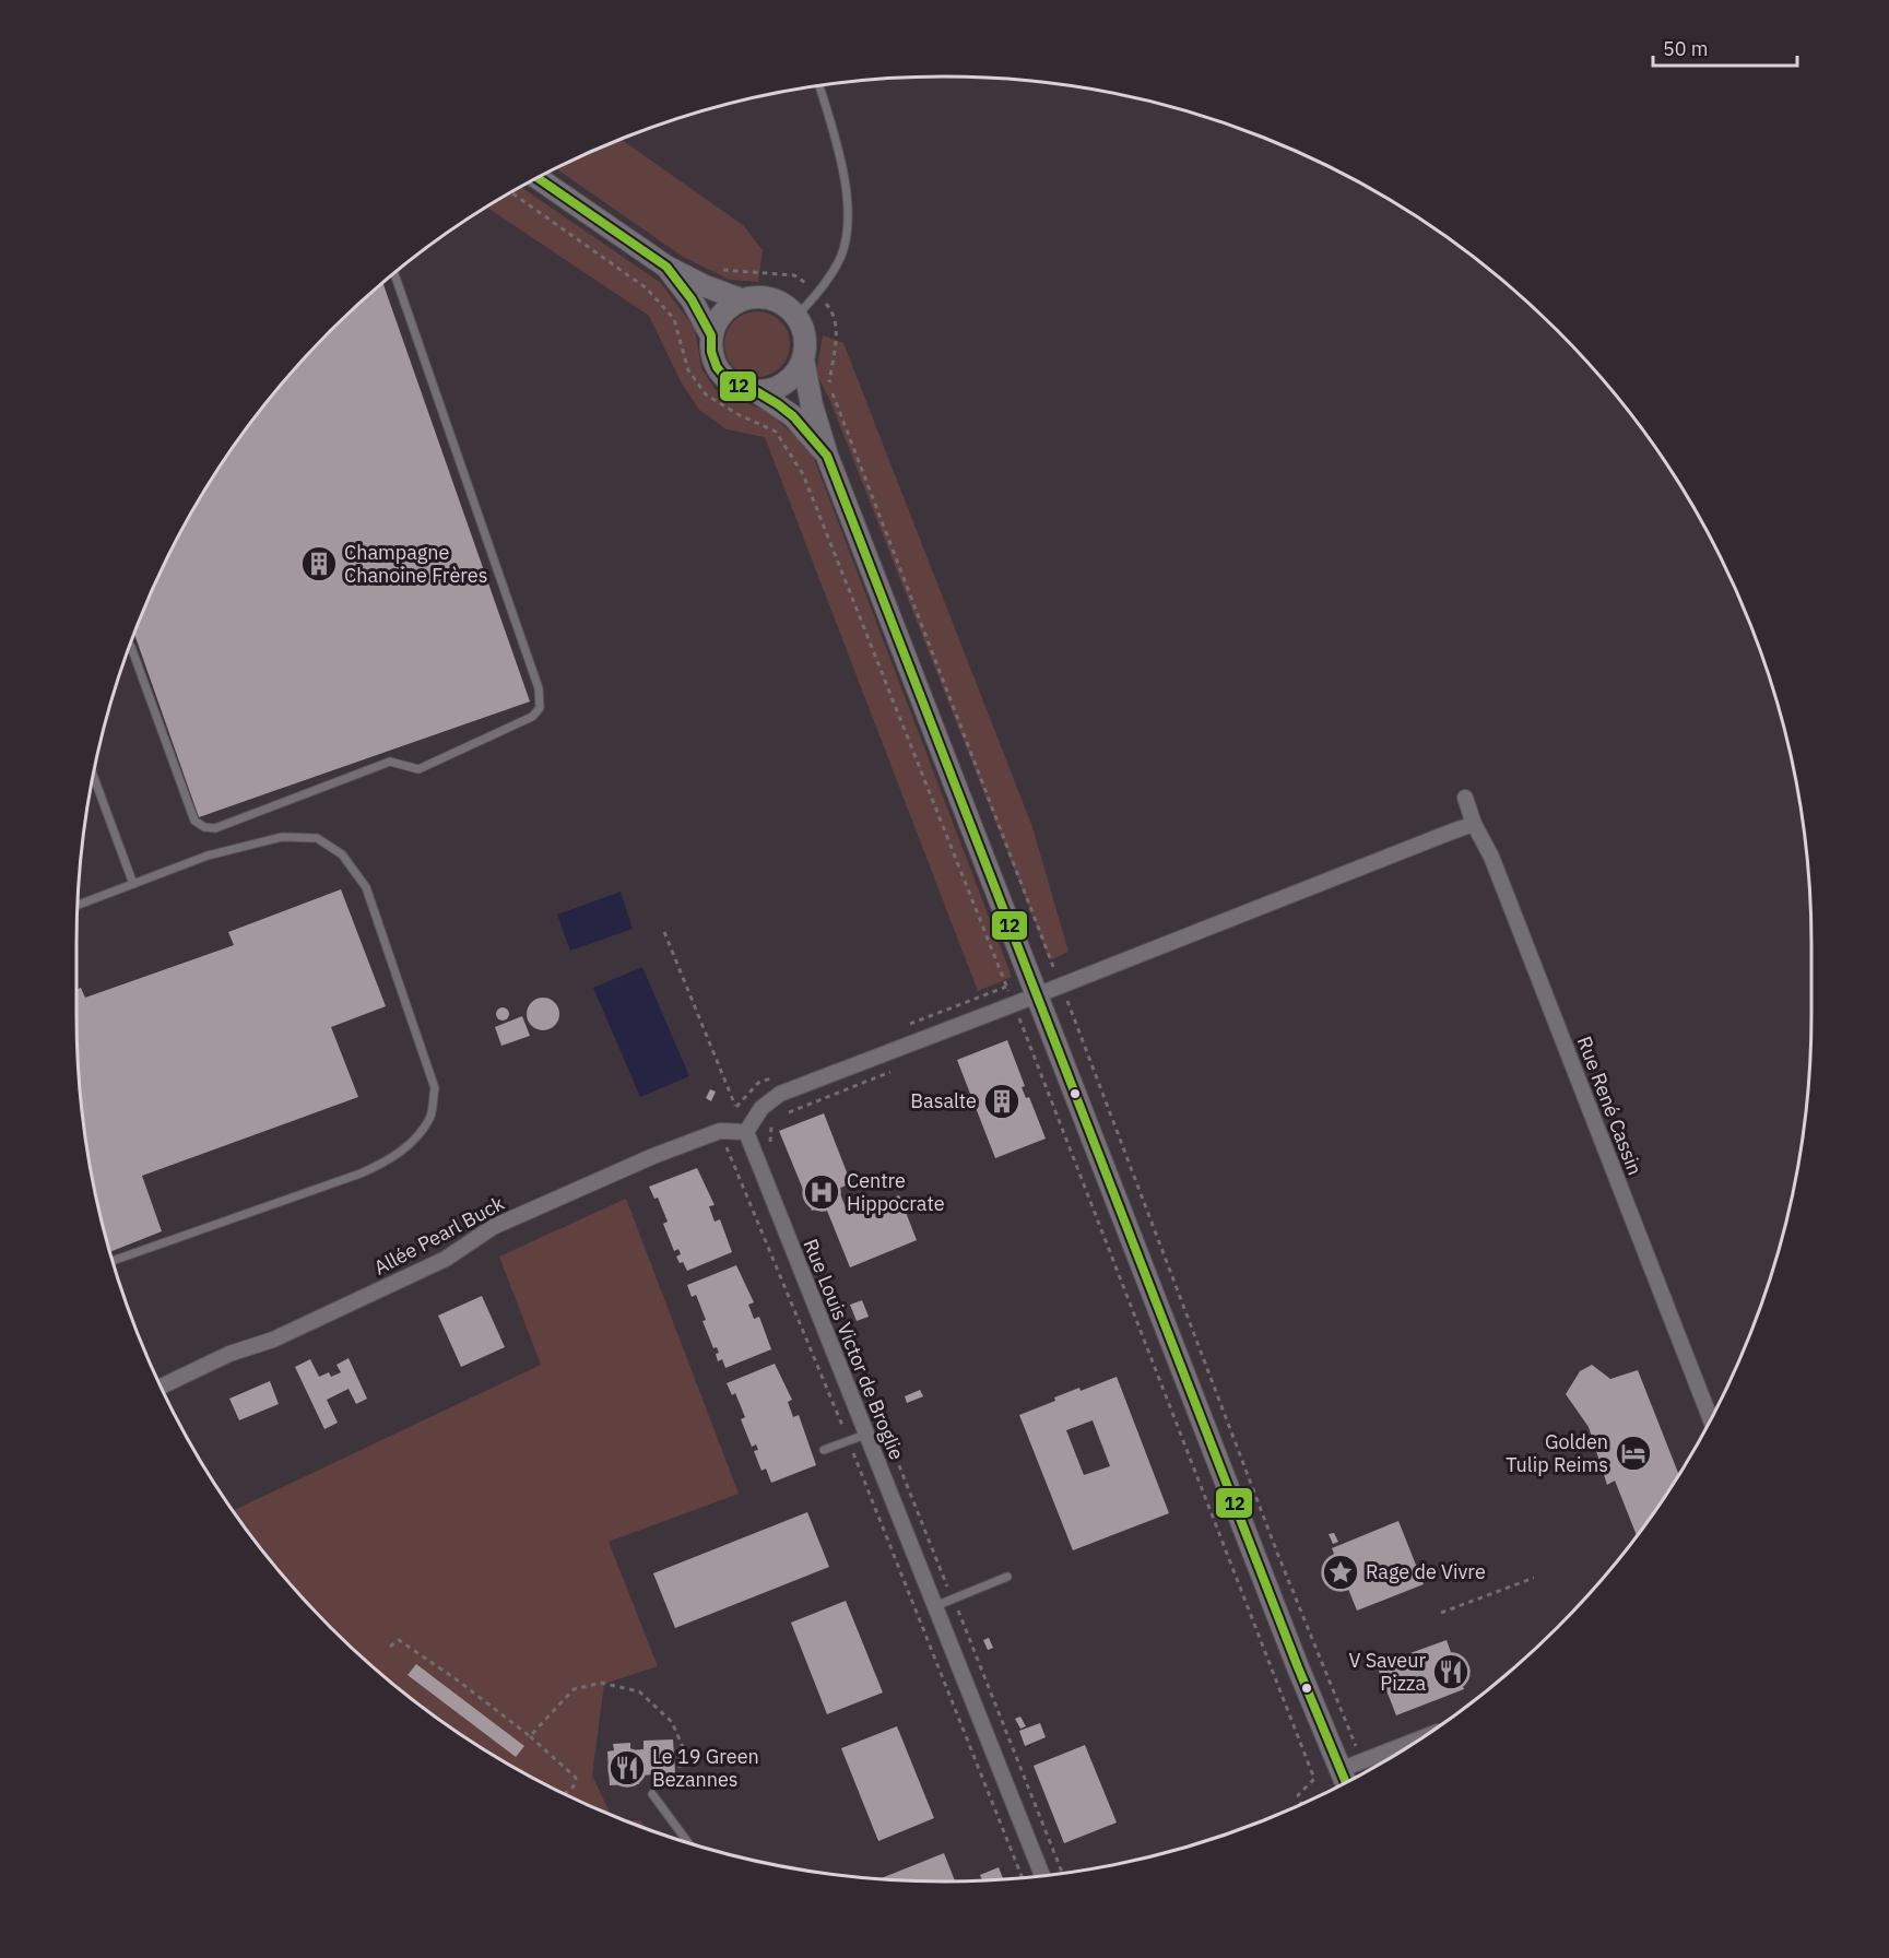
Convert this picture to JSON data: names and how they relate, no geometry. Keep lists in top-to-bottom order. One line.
{"streets":{"street":["Rue René Cassin","Allée Pearl Buck","Rue Louis Victor de Broglie"]},"crossings":[["Allée Pearl Buck","Rue Louis Victor de Broglie"]],"places":{"building":["Champagne Chanoine Frères","Basalte"],"hospital":["Centre Hippocrate"],"hotel":["Golden Tulip Reims"],"place":["Rage de Vivre"],"restaurant":["V Saveur Pizza","Le 19 Green Bezannes"]},"lines":["transit line 12"],"scale_bar":"50 m"}
